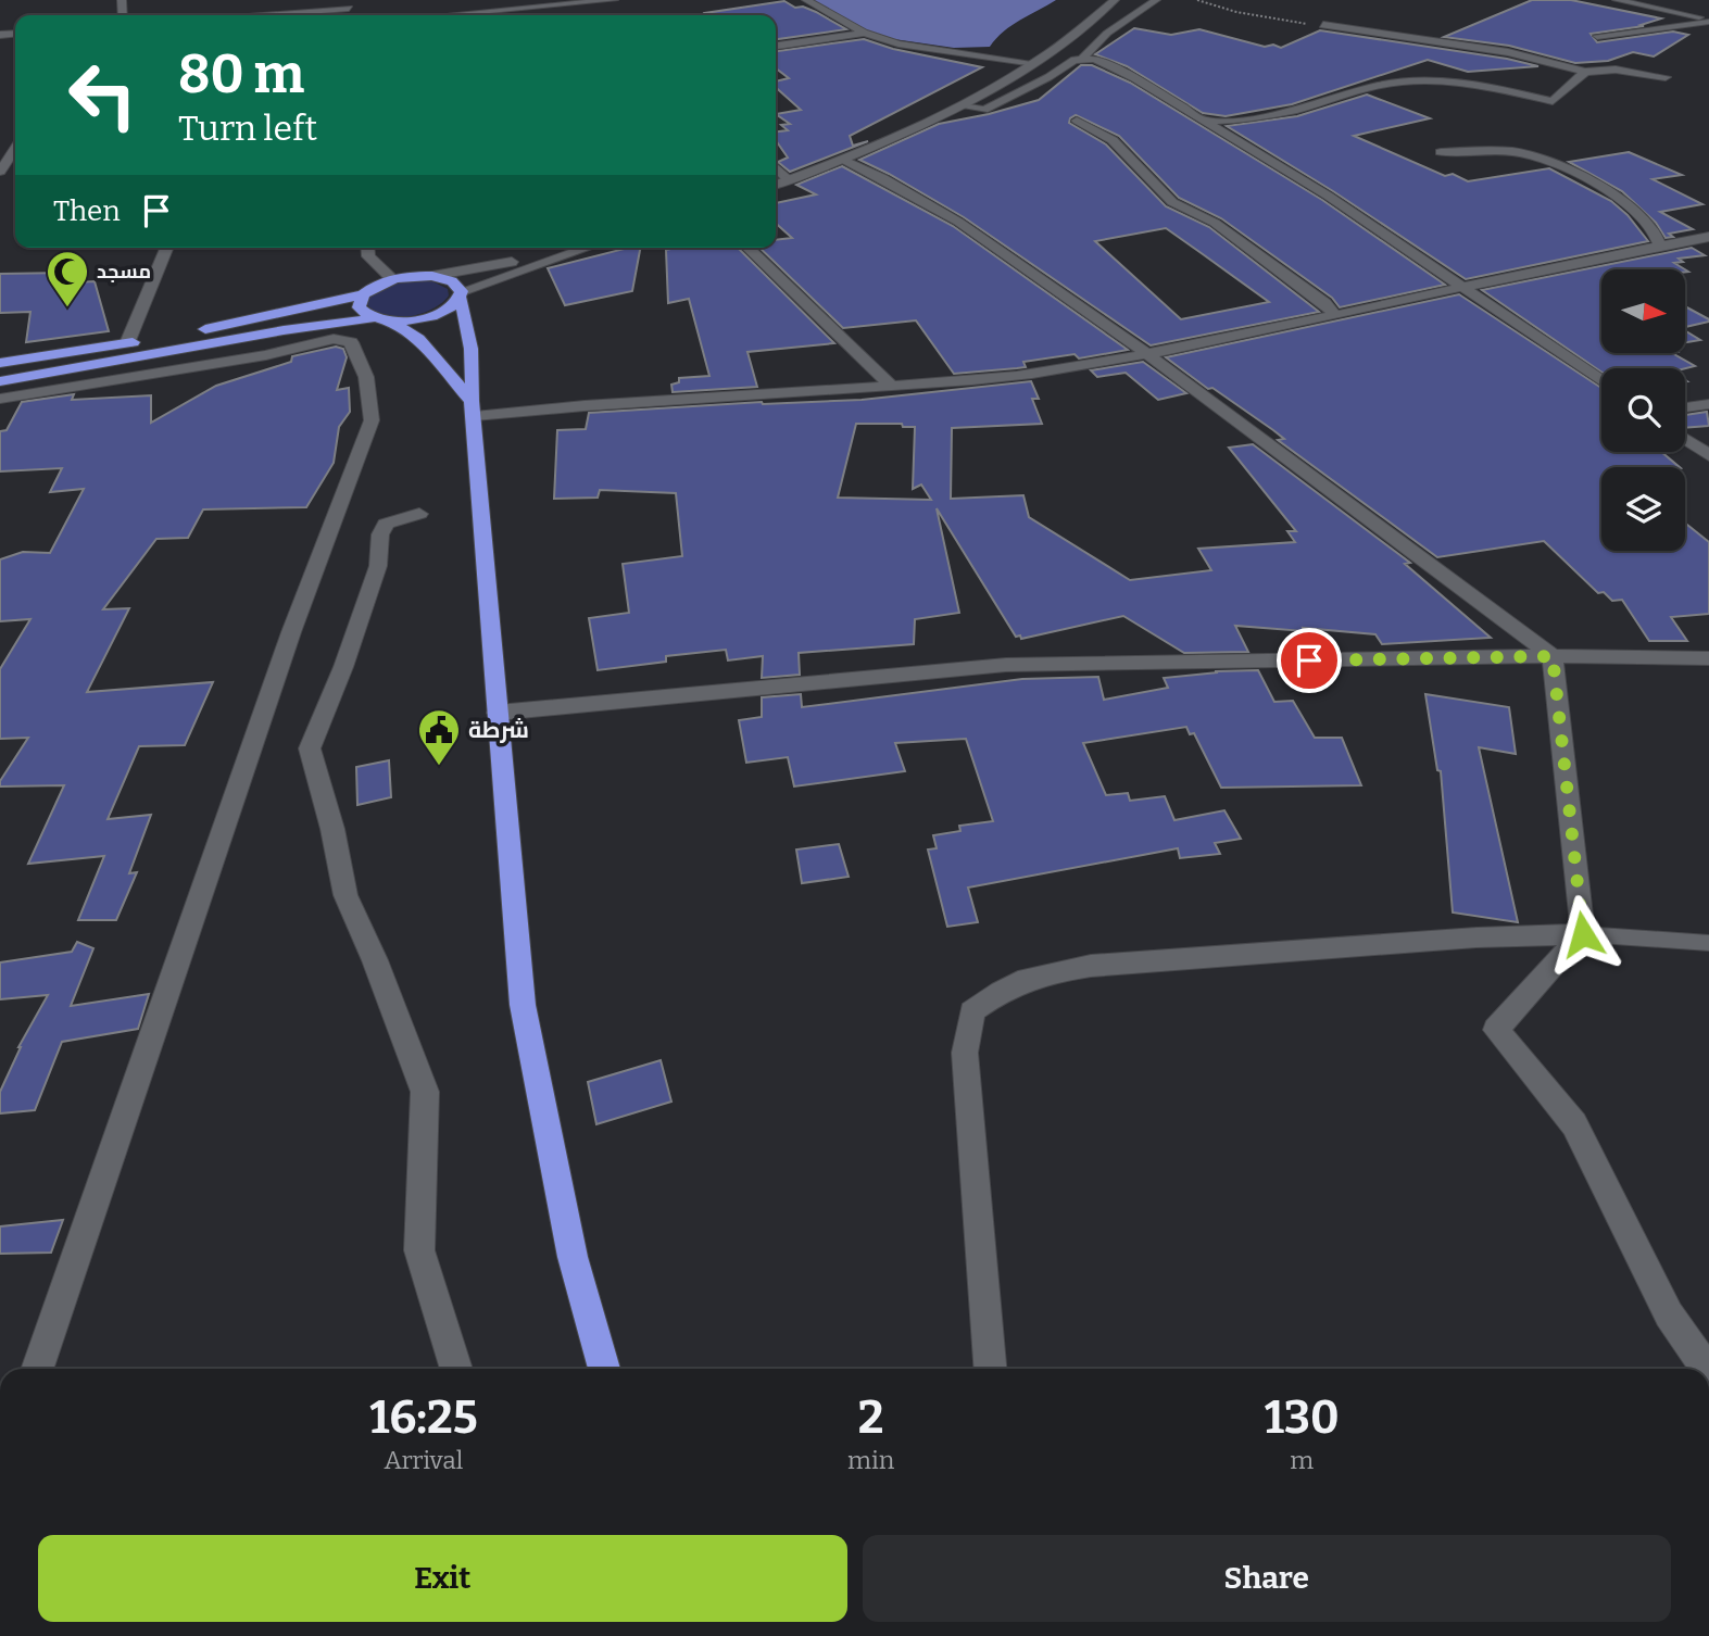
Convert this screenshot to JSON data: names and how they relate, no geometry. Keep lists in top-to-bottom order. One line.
{"places":{"mosque":["مسجد"],"public building":["شرطة"]},"north":"right","page":{"turn":["80 m","Turn left"],"then":"Then","eta":["16:25","Arrival","2","min","130","m"],"buttons":["Exit","Share"]}}
